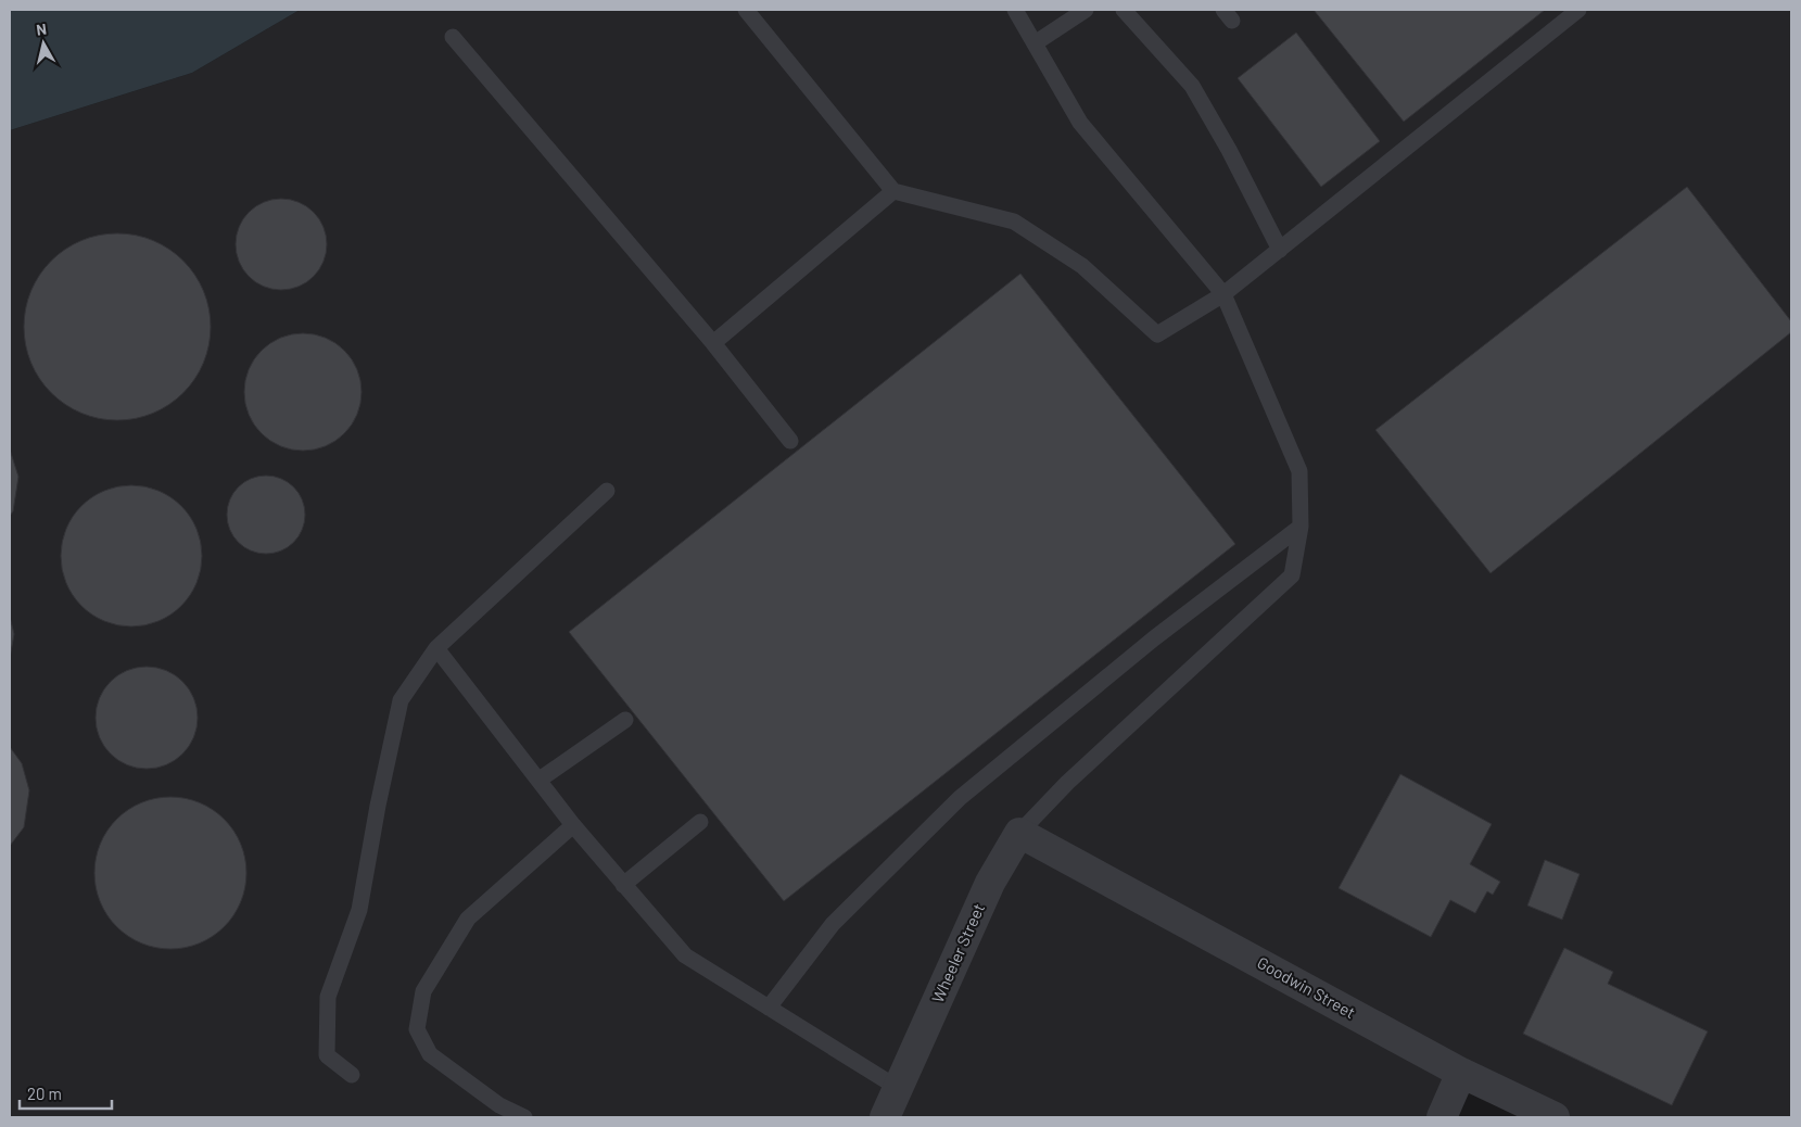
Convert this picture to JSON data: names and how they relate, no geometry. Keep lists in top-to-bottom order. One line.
{"streets":{"street":["Wheeler Street","Goodwin Street"]},"crossings":[["Wheeler Street","Goodwin Street"]],"scale_bar":"20 m","north":"top"}
